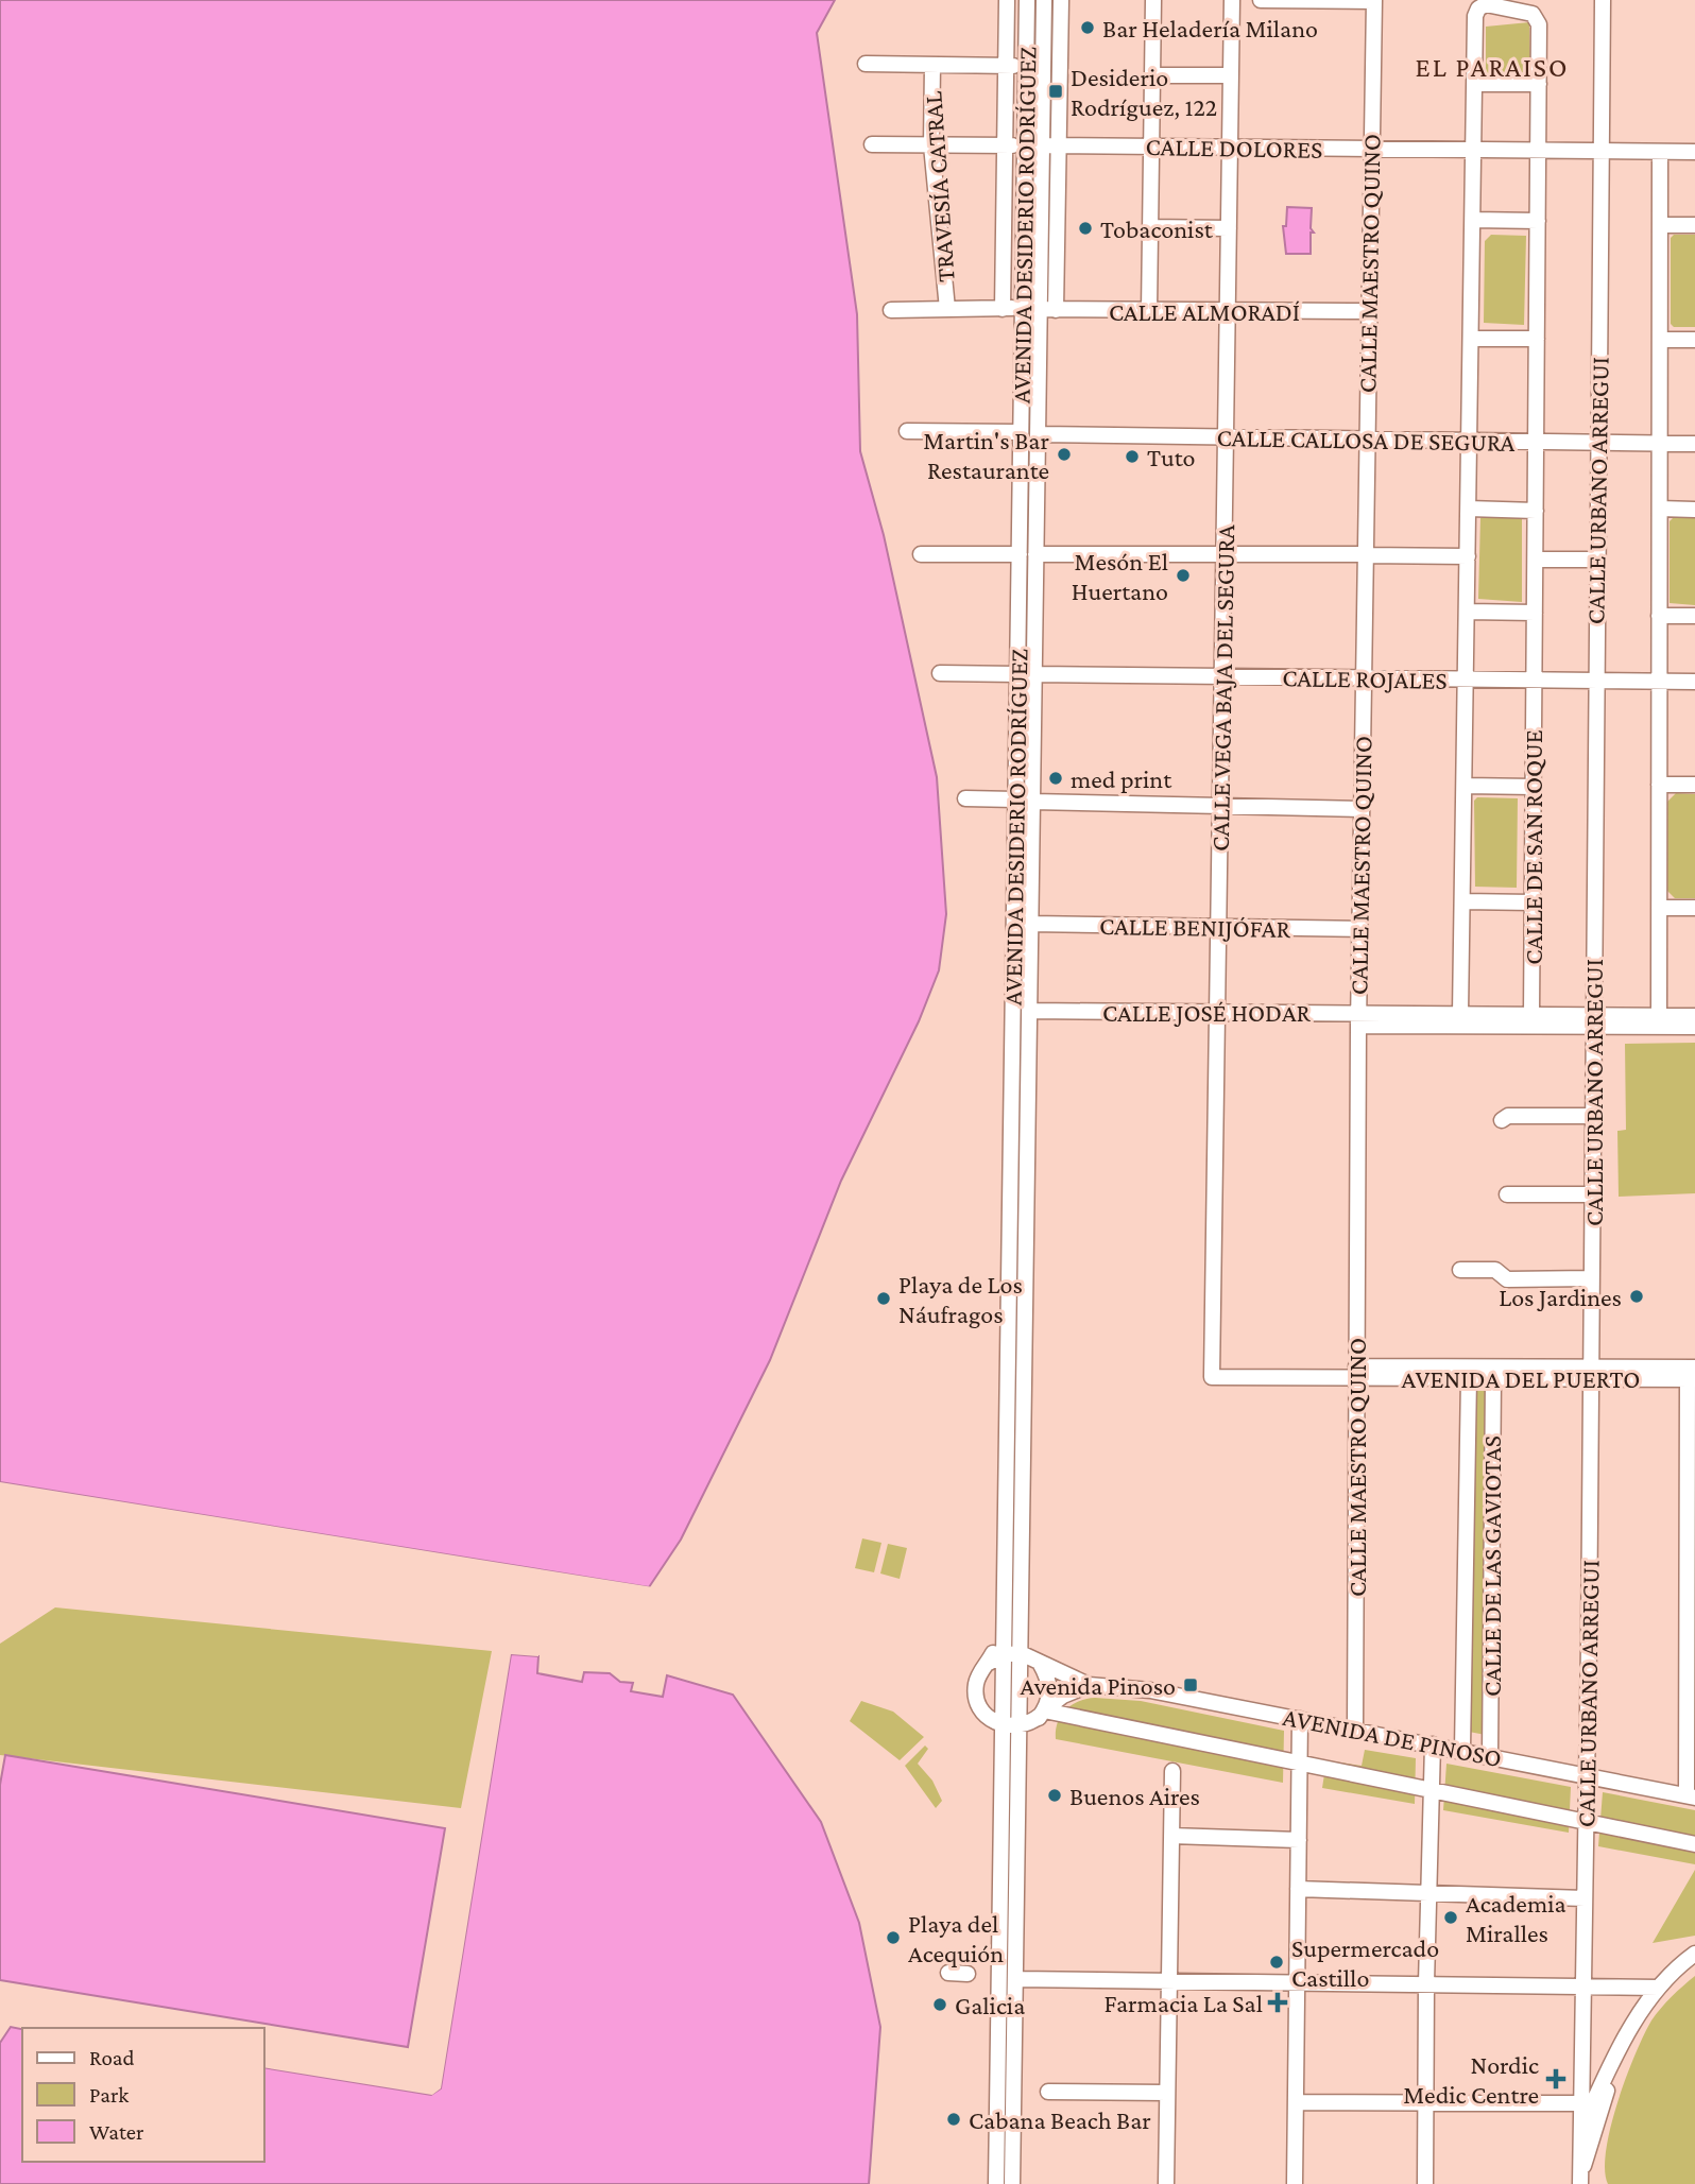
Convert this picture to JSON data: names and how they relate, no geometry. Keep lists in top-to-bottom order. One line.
{"streets":{"street":["CALLE DOLORES","TRAVESÍA CATRAL","AVENIDA DESIDERIO RODRÍGUEZ","CALLE MAESTRO QUINO","CALLE ALMORADÍ","CALLE CALLOSA DE SEGURA","CALLE URBANO ARREGUI","CALLE ROJALES","CALLE VEGA BAJA DEL SEGURA","CALLE DE SAN ROQUE","CALLE BENIJÓFAR","CALLE JOSÉ HODAR","AVENIDA DEL PUERTO","CALLE DE LAS GAVIOTAS","AVENIDA DE PINOSO"]},"crossings":[["CALLE DOLORES","AVENIDA DESIDERIO RODRÍGUEZ"],["CALLE DOLORES","CALLE MAESTRO QUINO"],["CALLE DOLORES","CALLE URBANO ARREGUI"],["CALLE DOLORES","CALLE VEGA BAJA DEL SEGURA"],["CALLE DOLORES","CALLE DE SAN ROQUE"],["AVENIDA DESIDERIO RODRÍGUEZ","CALLE ALMORADÍ"],["AVENIDA DESIDERIO RODRÍGUEZ","CALLE CALLOSA DE SEGURA"],["AVENIDA DESIDERIO RODRÍGUEZ","CALLE ROJALES"],["AVENIDA DESIDERIO RODRÍGUEZ","CALLE BENIJÓFAR"],["AVENIDA DESIDERIO RODRÍGUEZ","CALLE JOSÉ HODAR"],["CALLE MAESTRO QUINO","CALLE ALMORADÍ"],["CALLE MAESTRO QUINO","CALLE CALLOSA DE SEGURA"],["CALLE MAESTRO QUINO","CALLE ROJALES"],["CALLE MAESTRO QUINO","CALLE BENIJÓFAR"],["CALLE MAESTRO QUINO","CALLE JOSÉ HODAR"],["CALLE MAESTRO QUINO","AVENIDA DEL PUERTO"],["CALLE MAESTRO QUINO","AVENIDA DE PINOSO"],["CALLE ALMORADÍ","CALLE VEGA BAJA DEL SEGURA"],["CALLE CALLOSA DE SEGURA","CALLE URBANO ARREGUI"],["CALLE CALLOSA DE SEGURA","CALLE VEGA BAJA DEL SEGURA"],["CALLE CALLOSA DE SEGURA","CALLE DE SAN ROQUE"],["CALLE URBANO ARREGUI","CALLE ROJALES"],["CALLE URBANO ARREGUI","CALLE JOSÉ HODAR"],["CALLE URBANO ARREGUI","AVENIDA DEL PUERTO"],["CALLE URBANO ARREGUI","AVENIDA DE PINOSO"],["CALLE ROJALES","CALLE VEGA BAJA DEL SEGURA"],["CALLE ROJALES","CALLE DE SAN ROQUE"],["CALLE VEGA BAJA DEL SEGURA","CALLE BENIJÓFAR"],["CALLE VEGA BAJA DEL SEGURA","CALLE JOSÉ HODAR"],["CALLE VEGA BAJA DEL SEGURA","AVENIDA DEL PUERTO"],["CALLE DE SAN ROQUE","CALLE JOSÉ HODAR"],["AVENIDA DEL PUERTO","CALLE DE LAS GAVIOTAS"],["CALLE DE LAS GAVIOTAS","AVENIDA DE PINOSO"]],"districts":["EL PARAISO"],"places":{"other":["Bar Heladería Milano","Tobaconist","Martin's Bar Restaurante","Tuto","Mesón El Huertano","med print","Los Jardines","Playa de Los Náufragos","Buenos Aires","Academia Miralles","Playa del Acequión","Supermercado Castillo","Galicia","Cabana Beach Bar"],"transit":["Desiderio Rodríguez, 122","Avenida Pinoso"],"health":["Farmacia La Sal","Nordic Medic Centre"]},"legend":["Road","Park","Water"]}
